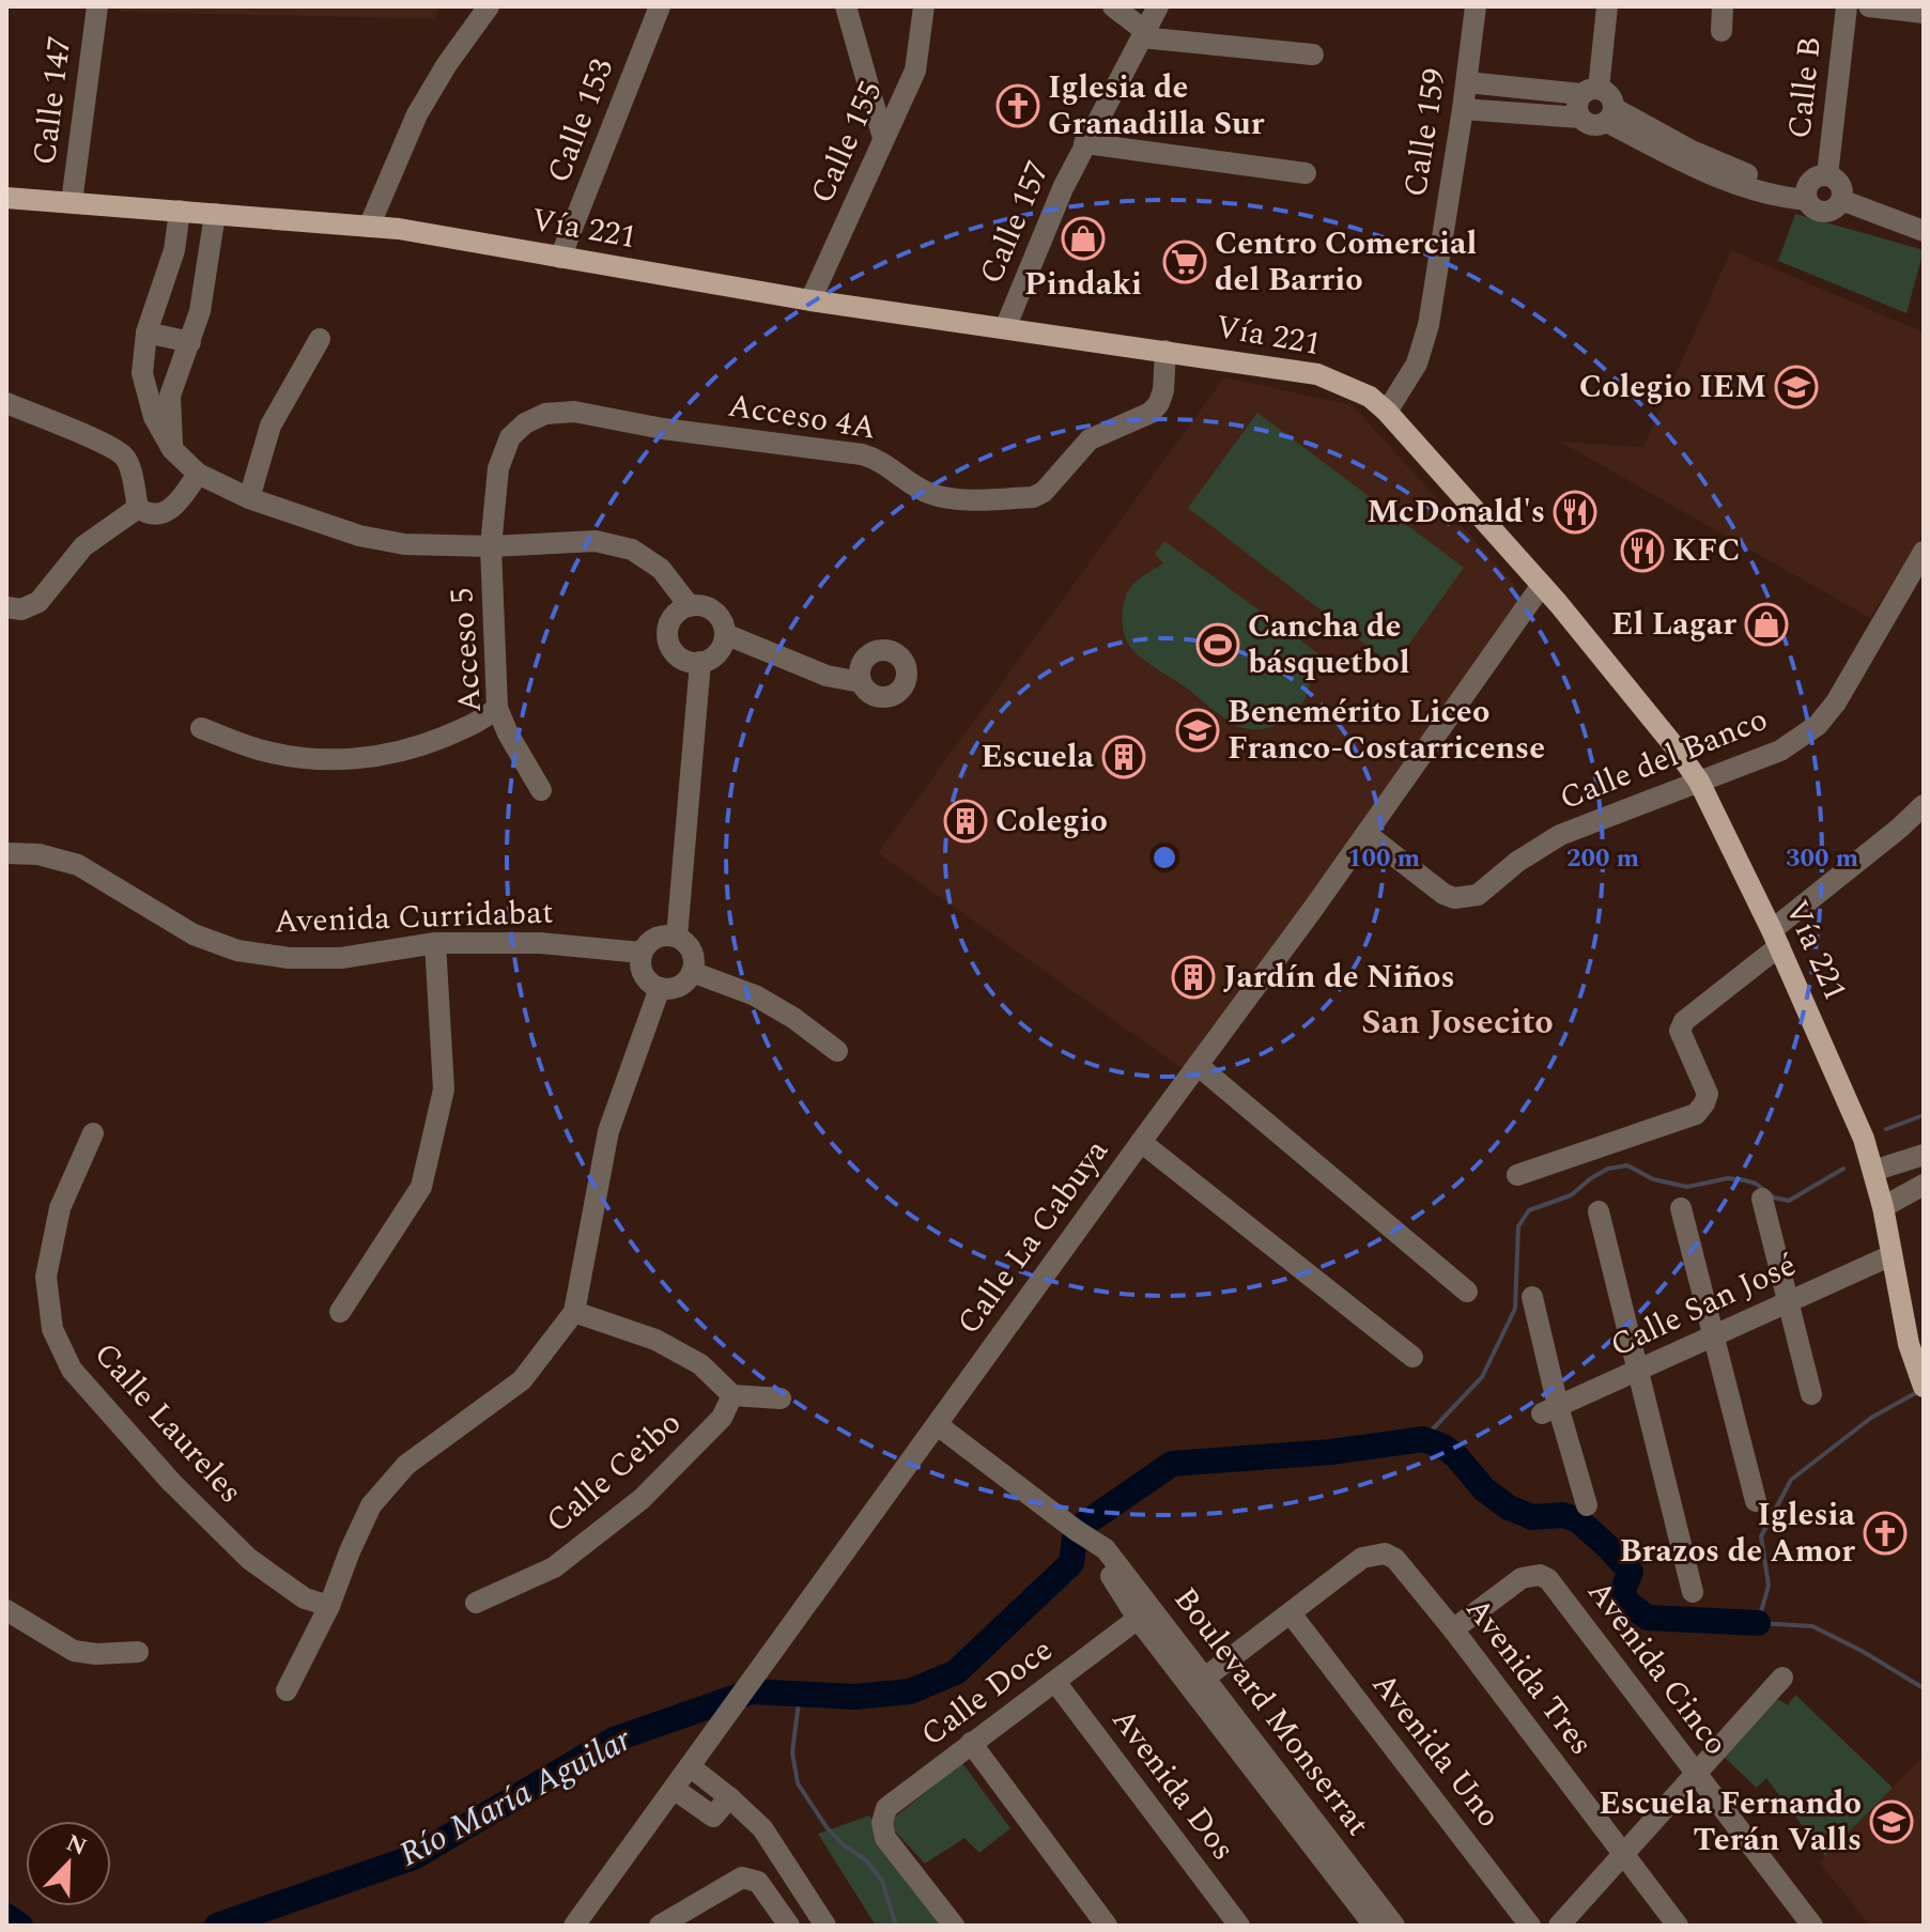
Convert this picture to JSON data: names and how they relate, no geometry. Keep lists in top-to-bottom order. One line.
{"streets":{"main road":["Vía 221"],"street":["Calle B","Calle 147","Calle 153","Calle 159","Calle 155","Calle 157","Acceso 4A","Acceso 5","Calle del Banco","Avenida Curridabat","Calle La Cabuya","Calle San José","Calle Laureles","Calle Ceibo","Avenida Cinco","Avenida Tres","Calle Doce","Boulevard Monserrat","Avenida Uno","Avenida Dos"]},"crossings":[["Calle 147","Vía 221"],["Calle 153","Vía 221"],["Calle 159","Vía 221"],["Calle 155","Vía 221"],["Calle 157","Vía 221"],["Vía 221","Acceso 4A"],["Vía 221","Calle del Banco"],["Vía 221","Calle La Cabuya"],["Vía 221","Calle San José"],["Acceso 4A","Acceso 5"],["Calle del Banco","Calle La Cabuya"],["Calle La Cabuya","Boulevard Monserrat"],["Avenida Cinco","Avenida Tres"],["Avenida Tres","Avenida Uno"],["Calle Doce","Boulevard Monserrat"],["Calle Doce","Avenida Dos"]],"districts":["San Josecito"],"water":["Río María Aguilar"],"places":{"church":["Iglesia de Granadilla Sur","Iglesia Brazos de Amor"],"shop":["Pindaki","El Lagar"],"supermarket":["Centro Comercial del Barrio"],"school or university":["Colegio IEM","Benemérito Liceo Franco-Costarricense","Escuela Fernando Terán Valls"],"restaurant":["McDonald's","KFC"],"sports":["Cancha de básquetbol"],"building":["Escuela","Colegio","Jardín de Niños"]},"north":"top right","rings":["100 m","200 m","300 m"]}
